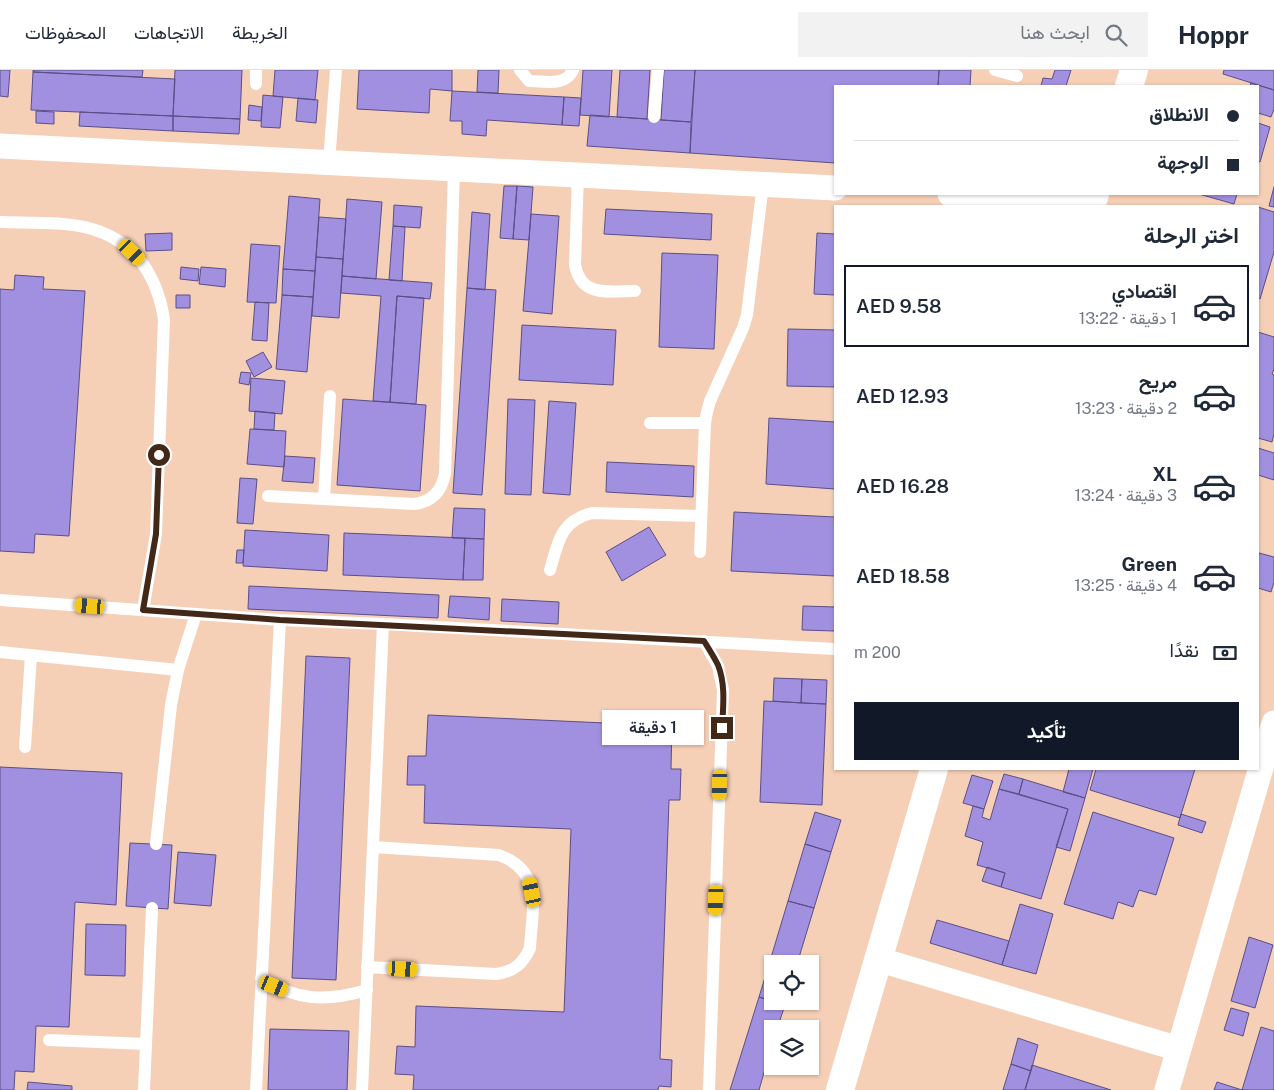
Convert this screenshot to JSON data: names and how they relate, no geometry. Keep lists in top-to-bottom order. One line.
{"page":{"header":"Hoppr","search":"ابحث هنا","nav":["الخريطة","الاتجاهات","المحفوظات"],"banner":["الانطلاق","الوجهة"],"heading":"اختر الرحلة","list":[{"name":"اقتصادي","note":"1 دقيقة · 13:22","value":"AED 9.58"},{"name":"مريح","note":"2 دقيقة · 13:23","value":"AED 12.93"},{"name":"XL","note":"3 دقيقة · 13:24","value":"AED 16.28"},{"name":"Green","note":"4 دقيقة · 13:25","value":"AED 18.58"}],"pay":["نقدًا","200 m"],"buttons":"تأكيد","bubble":"1 دقيقة"}}
